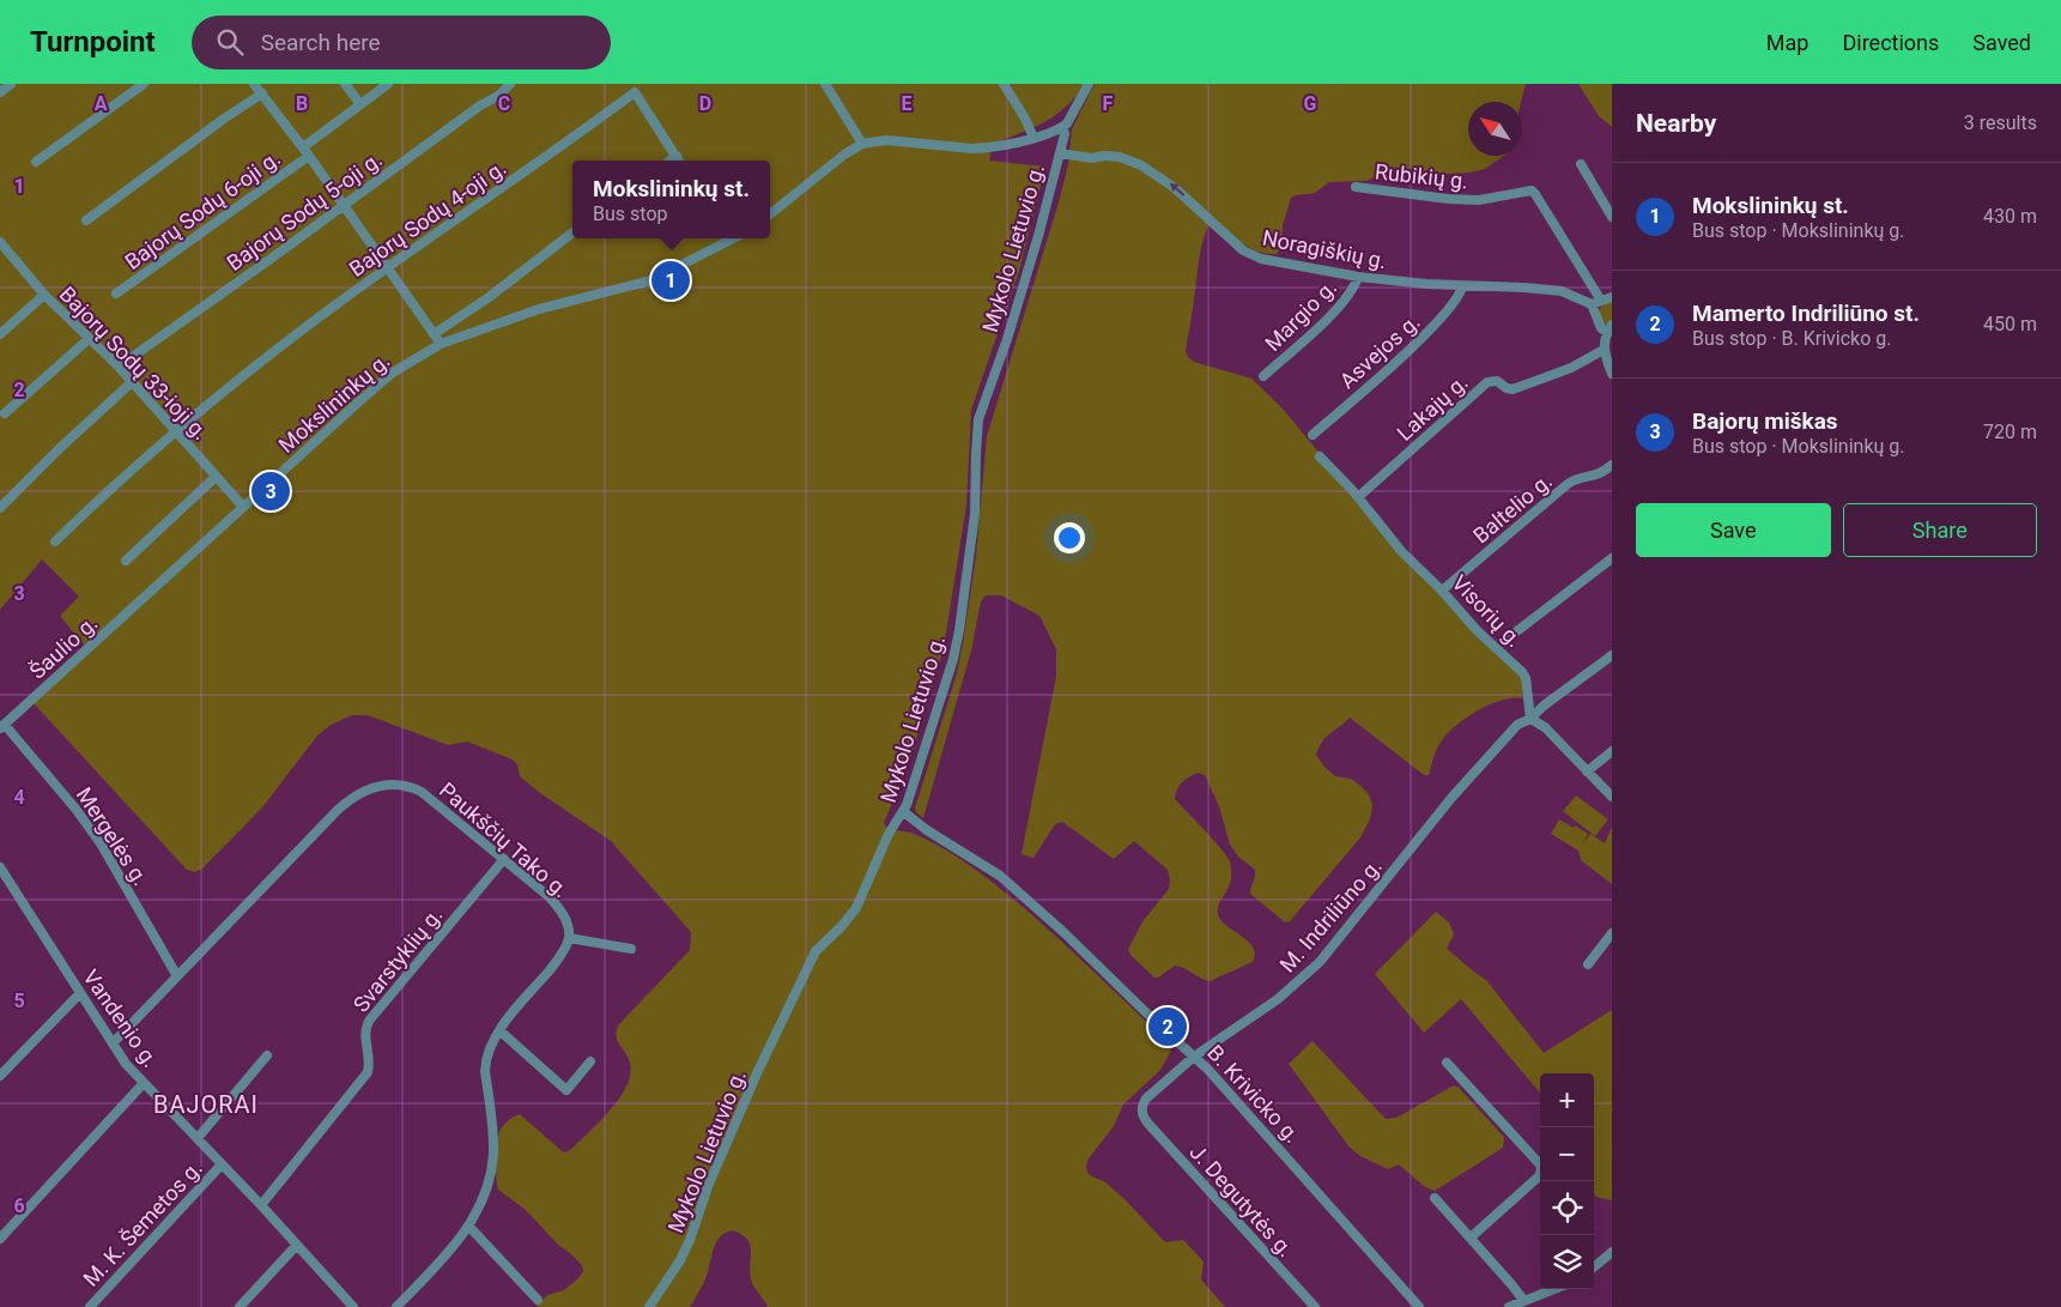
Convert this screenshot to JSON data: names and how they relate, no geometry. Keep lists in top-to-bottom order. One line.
{"streets":{"street":["Rubikių g.","Bajorų Sodų 6-oji g.","Bajorų Sodų 5-oji g.","Bajorų Sodų 4-oji g.","Mykolo Lietuvio g.","Noragiškių g.","Margio g.","Asvejos g.","Bajorų Sodų 33-ioji g.","Mokslininkų g.","Lakajų g.","Baltelio g.","Visorių g.","Šaulio g.","Mergelės g.","Paukščių Tako g.","M. Indriliūno g.","Svarstyklių g.","Vandenio g.","B. Krivicko g.","J. Degutytės g.","M. K. Šemetos g."]},"crossings":[["Rubikių g.","Noragiškių g."],["Bajorų Sodų 5-oji g.","Bajorų Sodų 33-ioji g."],["Bajorų Sodų 4-oji g.","Bajorų Sodų 33-ioji g."],["Mykolo Lietuvio g.","Noragiškių g."],["Mykolo Lietuvio g.","B. Krivicko g."],["Noragiškių g.","Margio g."],["Noragiškių g.","Asvejos g."],["Bajorų Sodų 33-ioji g.","Mokslininkų g."],["Mokslininkų g.","Šaulio g."],["Lakajų g.","Visorių g."],["Baltelio g.","Visorių g."],["Visorių g.","M. Indriliūno g."],["Šaulio g.","Mergelės g."],["Mergelės g.","Paukščių Tako g."],["Paukščių Tako g.","Svarstyklių g."],["Paukščių Tako g.","Vandenio g."],["M. Indriliūno g.","B. Krivicko g."],["M. Indriliūno g.","J. Degutytės g."],["Svarstyklių g.","Vandenio g."],["Vandenio g.","M. K. Šemetos g."]],"one_way":["Noragiškių g."],"districts":["BAJORAI"],"north":"top left","page":{"header":"Turnpoint","search":"Search here","nav":["Map","Directions","Saved"],"heading":["Nearby","3 results"],"popup":["Mokslininkų st.","Bus stop"],"list":[{"mark":"1","name":"Mokslininkų st.","note":"Bus stop · Mokslininkų g.","value":"430 m"},{"mark":"2","name":"Mamerto Indriliūno st.","note":"Bus stop · B. Krivicko g.","value":"450 m"},{"mark":"3","name":"Bajorų miškas","note":"Bus stop · Mokslininkų g.","value":"720 m"}],"pins":["1","3","2"],"buttons":["Save","Share"],"map_buttons":["+","−"]},"grid":{"columns":["A","B","C","D","E","F","G"],"rows":["1","2","3","4","5","6"]}}
